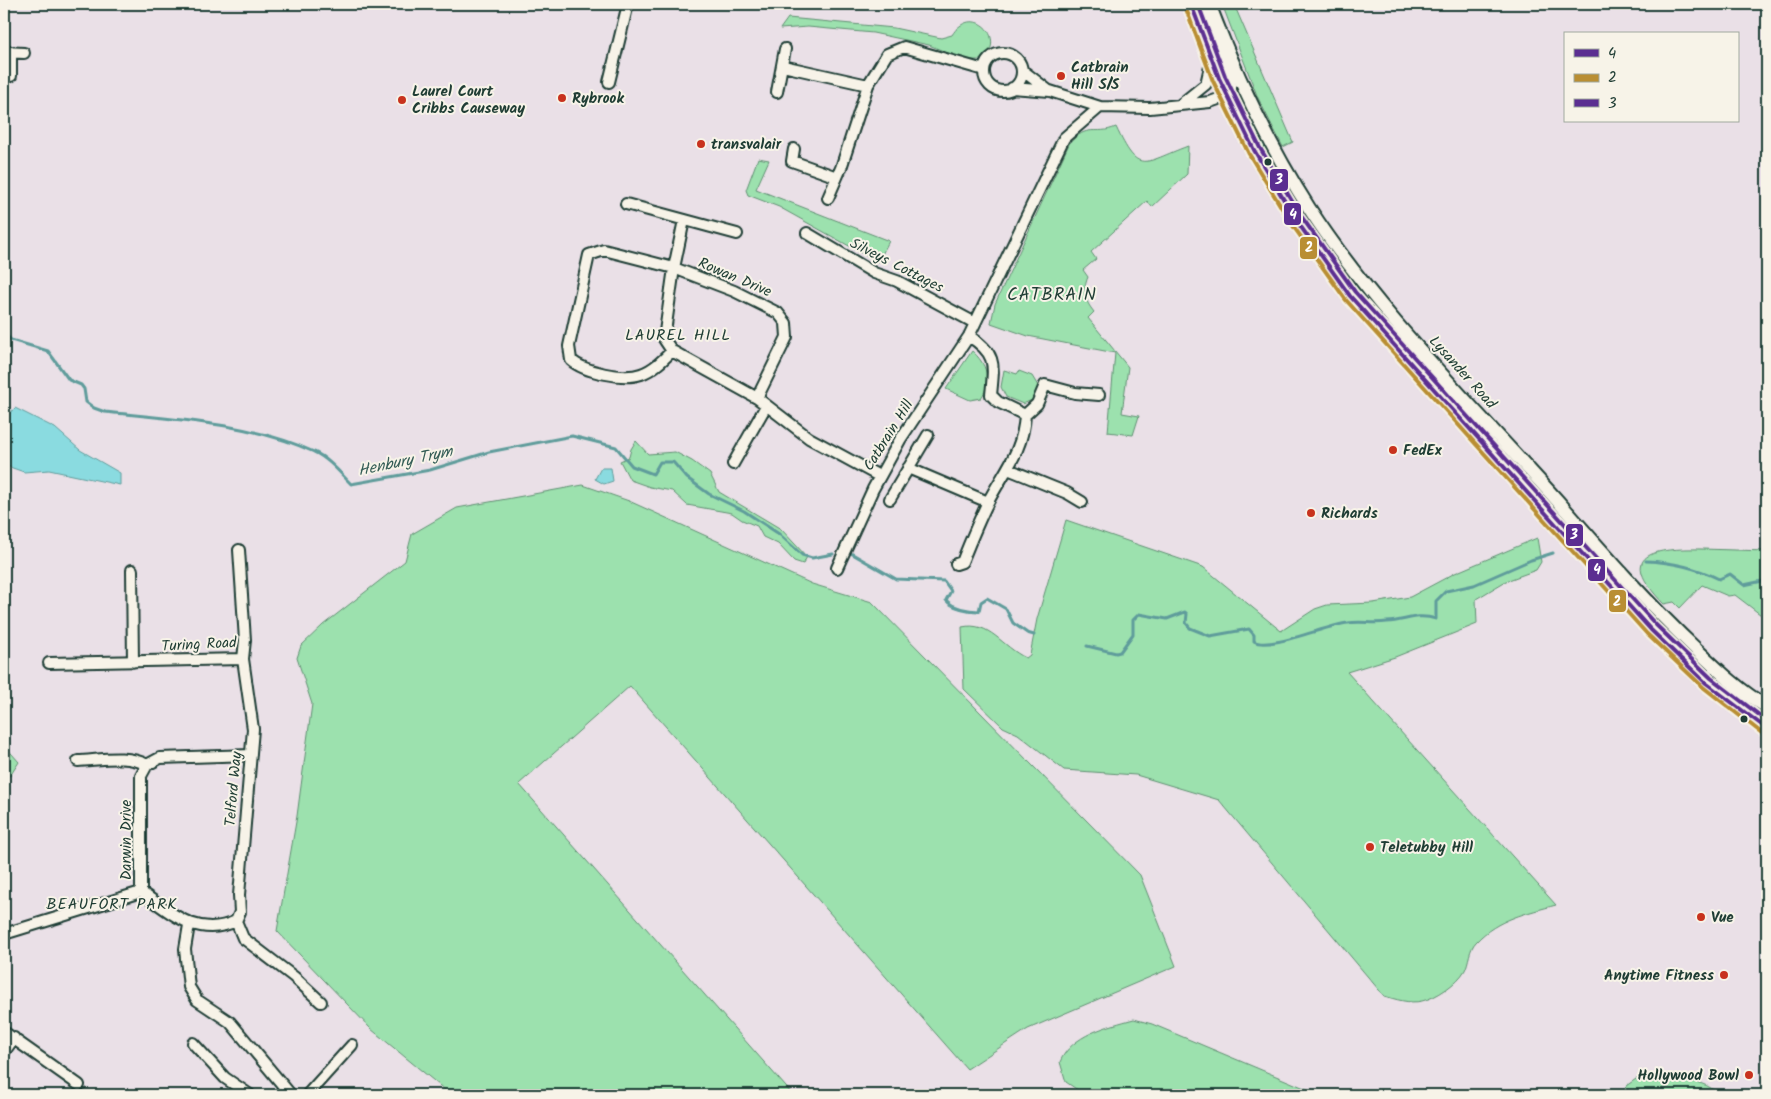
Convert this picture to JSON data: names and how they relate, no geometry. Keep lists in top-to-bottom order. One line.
{"streets":{"street":["Silveys Cottages","Rowan Drive","Lysander Road","Catbrain Hill","Turing Road","Telford Way","Darwin Drive"]},"crossings":[["Silveys Cottages","Catbrain Hill"],["Turing Road","Telford Way"]],"districts":["CATBRAIN","LAUREL HILL","BEAUFORT PARK"],"water":["Henbury Trym"],"places":["Catbrain Hill S/S","Rybrook","Laurel Court Cribbs Causeway","transvalair","FedEx","Richards","Teletubby Hill","Vue","Anytime Fitness","Hollywood Bowl"],"lines":["transit line 4","transit line 3","transit line 2"],"legend":["4","2","3"]}
